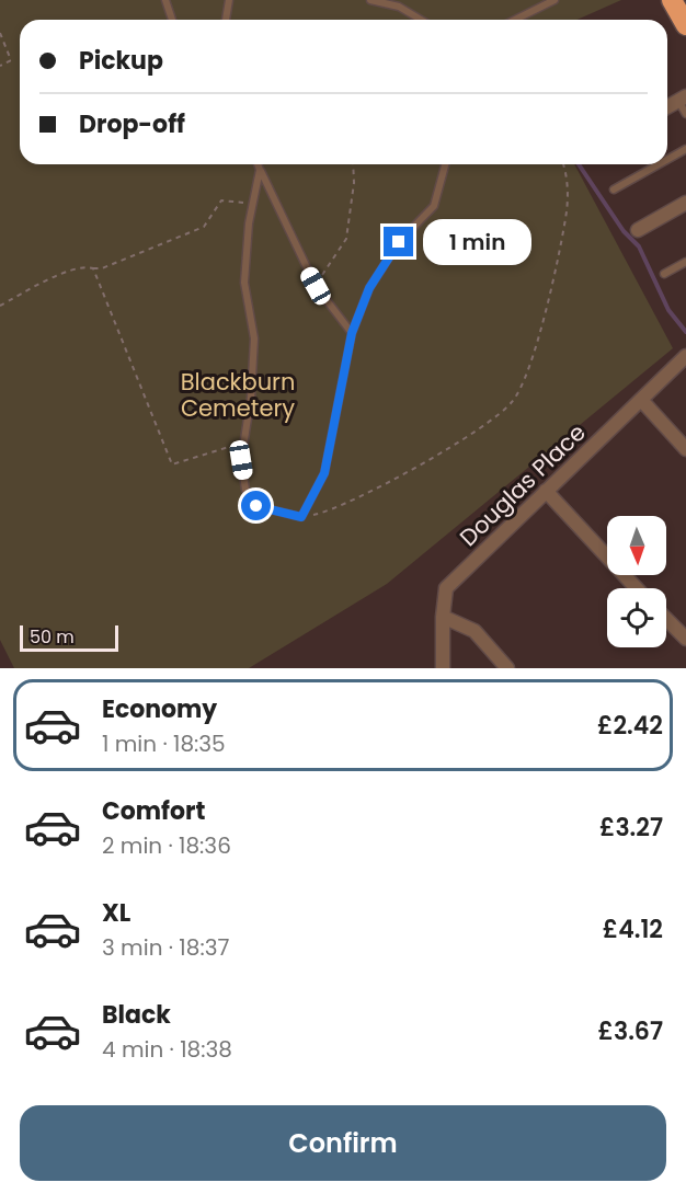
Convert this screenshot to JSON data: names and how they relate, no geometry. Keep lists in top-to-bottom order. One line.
{"streets":{"street":["Douglas Place"]},"parks":["Blackburn Cemetery"],"scale_bar":"50 m","north":"bottom","page":{"banner":["Pickup","Drop-off"],"bubble":"1 min","scale":"50 m","list":[{"name":"Economy","note":"1 min · 18:35","value":"£2.42"},{"name":"Comfort","note":"2 min · 18:36","value":"£3.27"},{"name":"XL","note":"3 min · 18:37","value":"£4.12"},{"name":"Black","note":"4 min · 18:38","value":"£3.67"}],"buttons":"Confirm"}}
